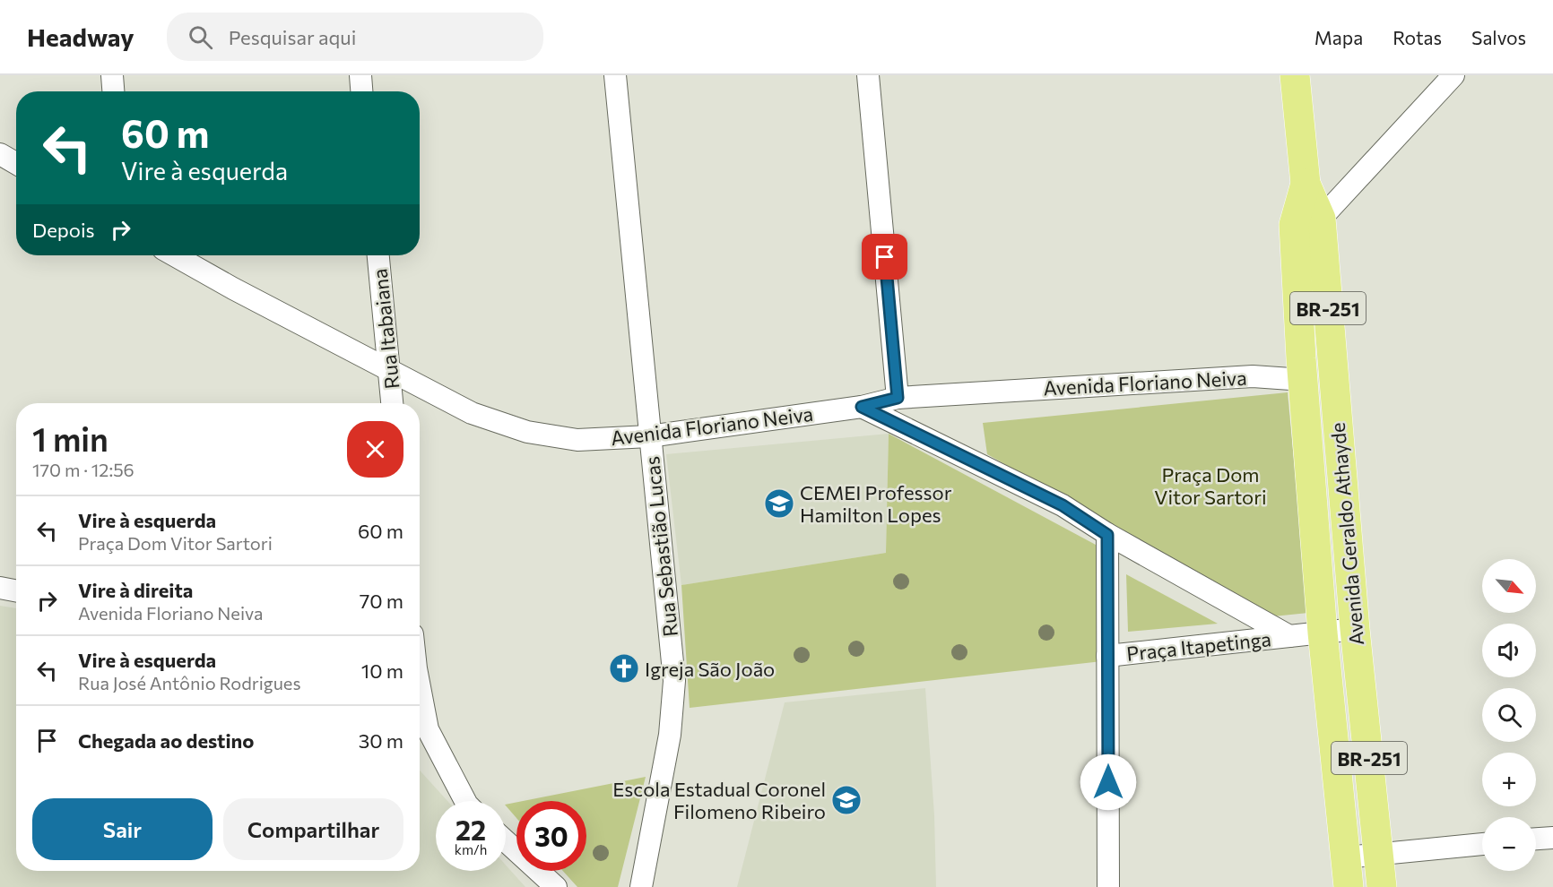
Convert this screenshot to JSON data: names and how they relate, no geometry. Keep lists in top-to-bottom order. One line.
{"streets":{"main road":["BR-251","Avenida Geraldo Athayde"],"street":["Rua Itabaiana","Avenida Floriano Neiva","Rua Sebastião Lucas","Praça Itapetinga"]},"crossings":[["Rua Itabaiana","Avenida Floriano Neiva"],["Avenida Floriano Neiva","Avenida Geraldo Athayde"],["Avenida Floriano Neiva","Rua Sebastião Lucas"]],"parks":["Praça Dom Vitor Sartori"],"places":{"school or university":["CEMEI Professor Hamilton Lopes","Escola Estadual Coronel Filomeno Ribeiro"],"church":["Igreja São João"]},"north":"bottom right","page":{"header":"Headway","search":"Pesquisar aqui","nav":["Mapa","Rotas","Salvos"],"turn":["60 m","Vire à esquerda"],"then":"Depois","heading":["1 min","170 m · 12:56"],"list":[{"name":"Vire à esquerda","note":"Praça Dom Vitor Sartori","value":"60 m"},{"name":"Vire à direita","note":"Avenida Floriano Neiva","value":"70 m"},{"name":"Vire à esquerda","note":"Rua José Antônio Rodrigues","value":"10 m"},{"name":"Chegada ao destino","value":"30 m"}],"map_buttons":["+","−"],"buttons":["Sair","Compartilhar"],"speed":"22 km/h","limit":"30"}}
